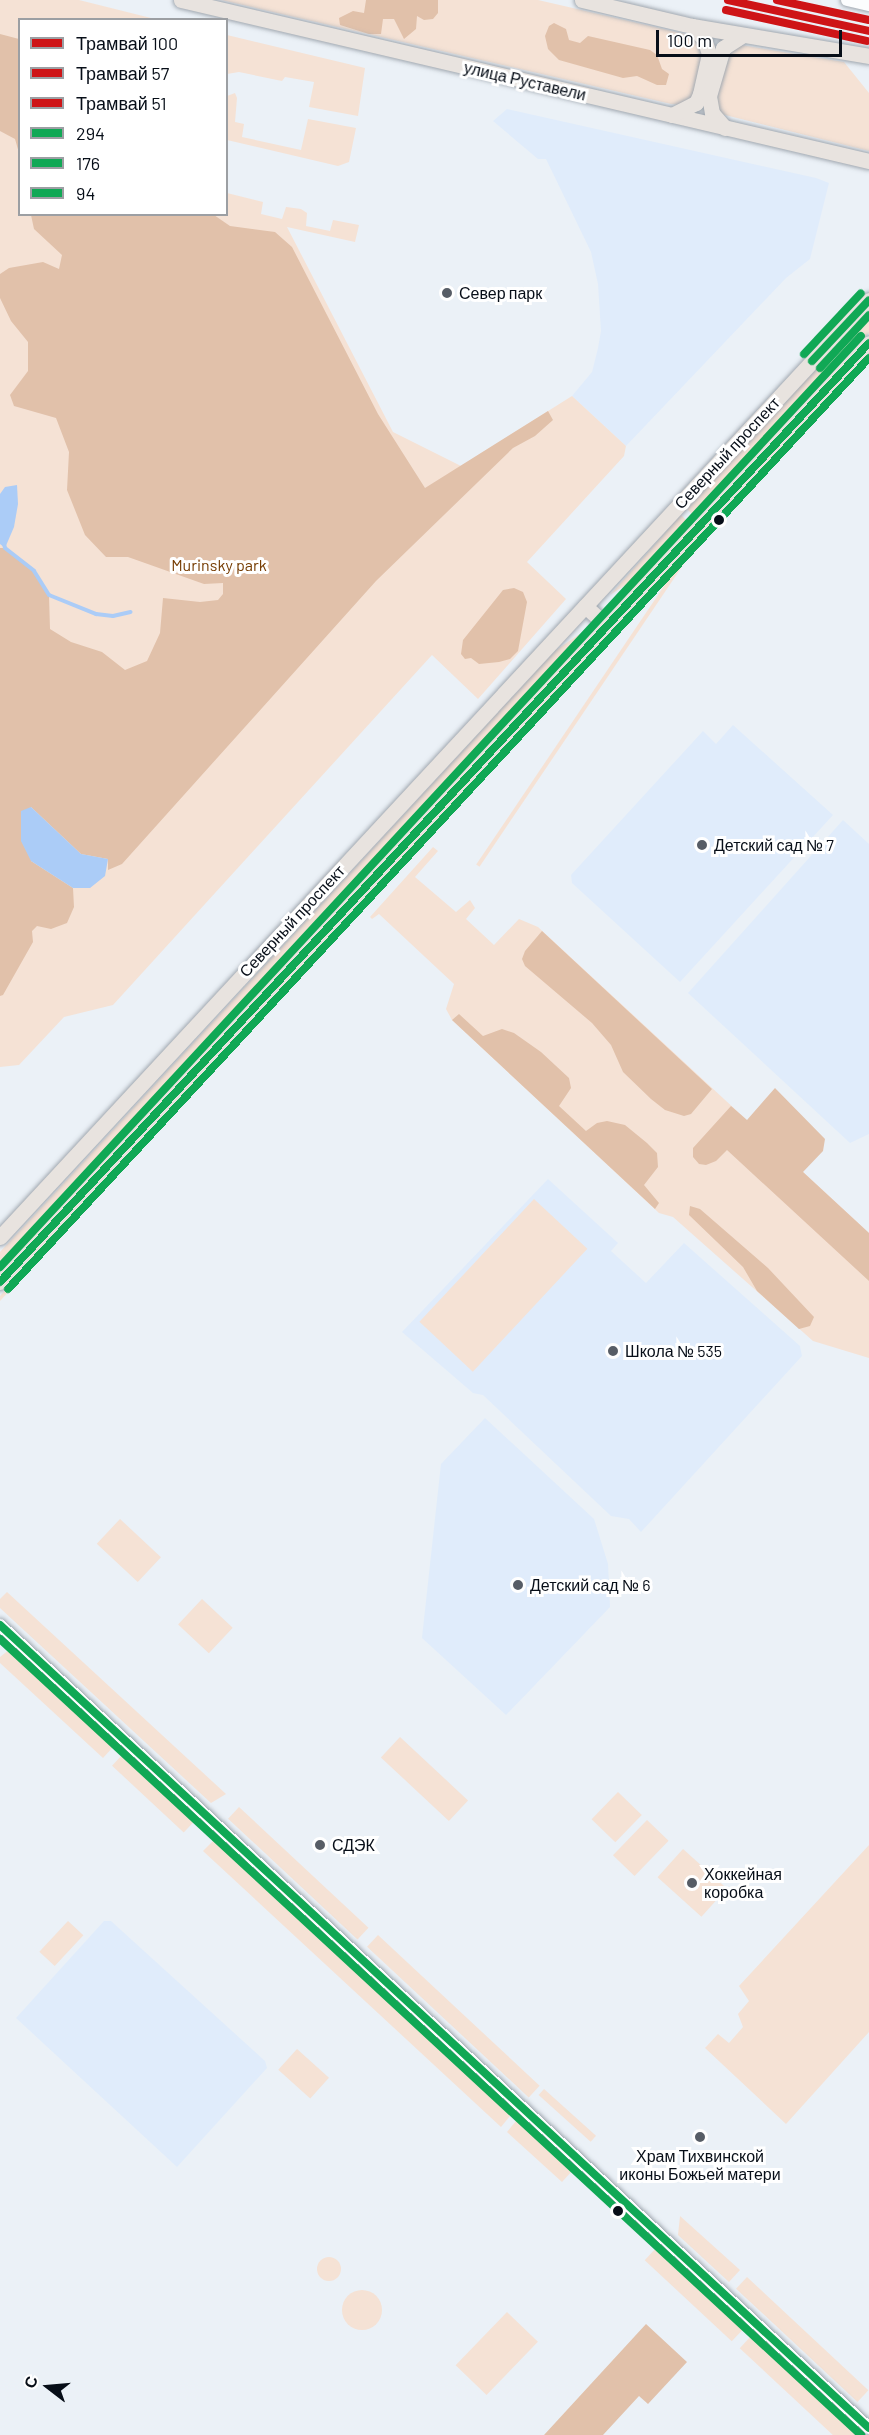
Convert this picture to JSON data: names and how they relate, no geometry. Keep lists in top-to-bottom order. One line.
{"streets":{"main road":["улица Руставели","Северный проспект"]},"parks":["Murinsky park"],"places":["Север парк","Детский сад № 7","Школа № 535","Детский сад № 6","СДЭК","Хоккейная коробка","Храм Тихвинской иконы Божьей матери"],"lines":["tram line 100","tram line 51","tram line 57","transit line 94","transit line 294","transit line 176"],"legend":["Трамвай 100","Трамвай 57","Трамвай 51","294","176","94"],"scale_bar":"100 m","north":"left"}
